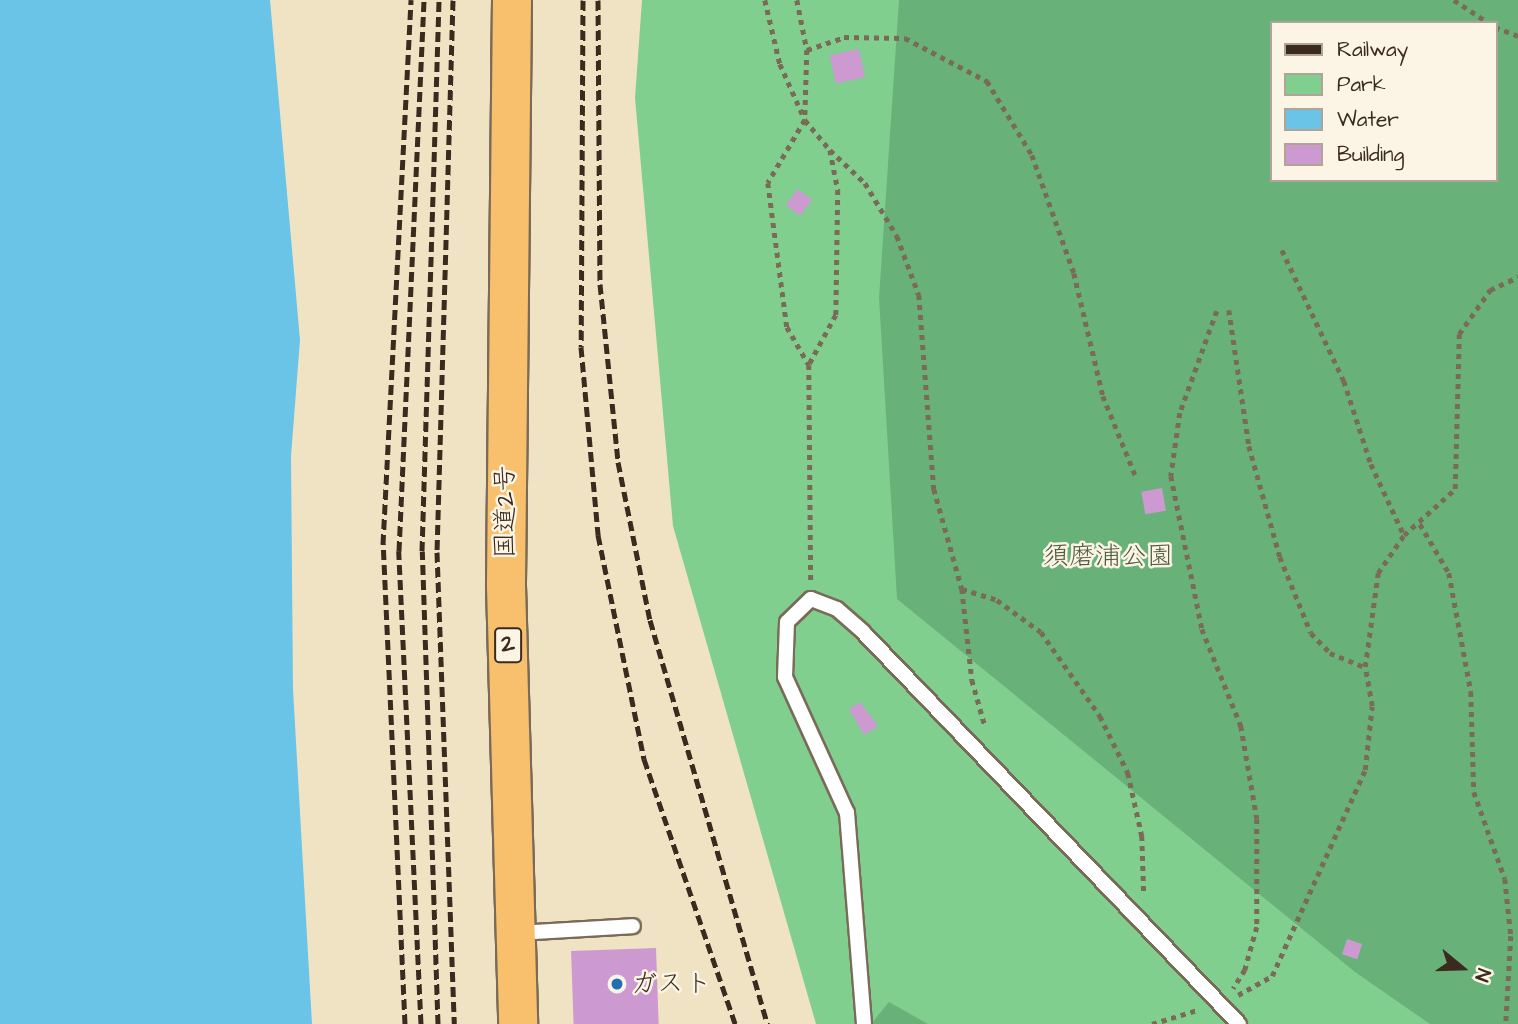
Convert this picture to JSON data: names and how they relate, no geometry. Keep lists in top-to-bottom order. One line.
{"streets":{"highway":["国道2号","2"]},"parks":["須磨浦公園"],"places":["ガスト"],"legend":["Railway","Park","Water","Building"],"north":"right"}
